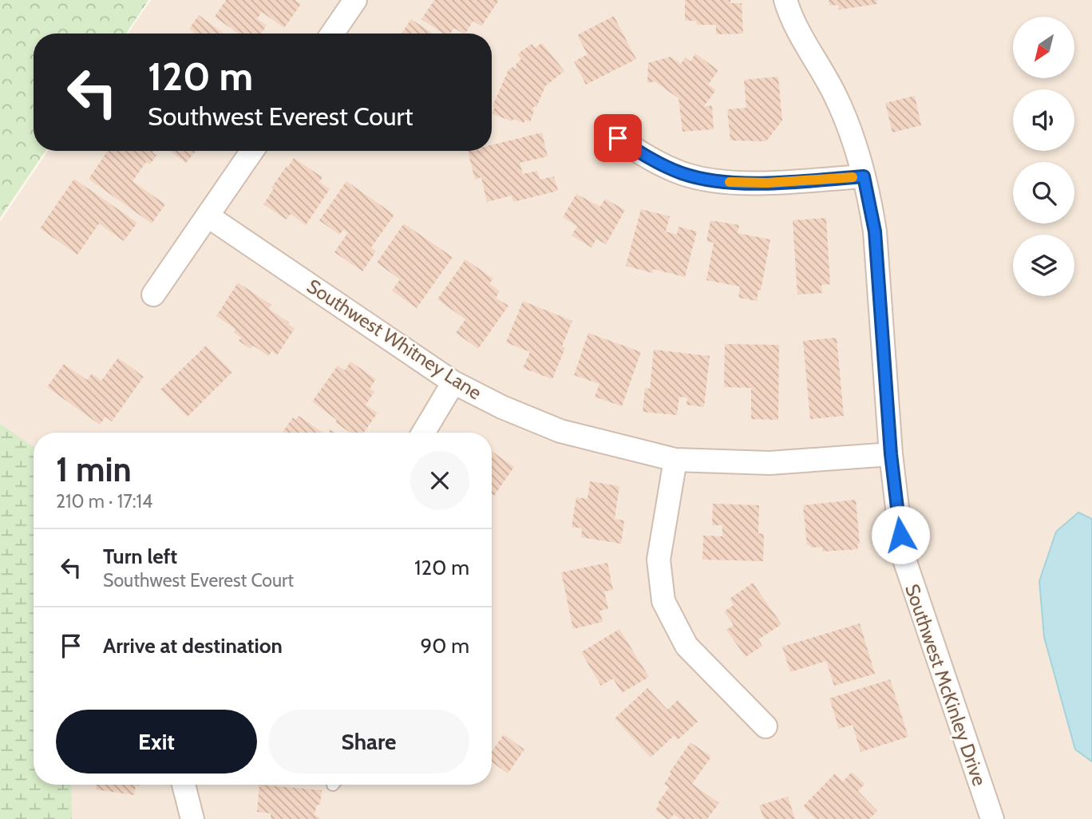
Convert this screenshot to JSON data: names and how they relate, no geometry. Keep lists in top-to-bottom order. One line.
{"streets":{"street":["Southwest Whitney Lane","Southwest McKinley Drive"]},"crossings":[["Southwest Whitney Lane","Southwest McKinley Drive"]],"north":"bottom left","page":{"turn":["120 m","Southwest Everest Court"],"heading":["1 min","210 m · 17:14"],"list":[{"name":"Turn left","note":"Southwest Everest Court","value":"120 m"},{"name":"Arrive at destination","value":"90 m"}],"buttons":["Exit","Share"]}}
